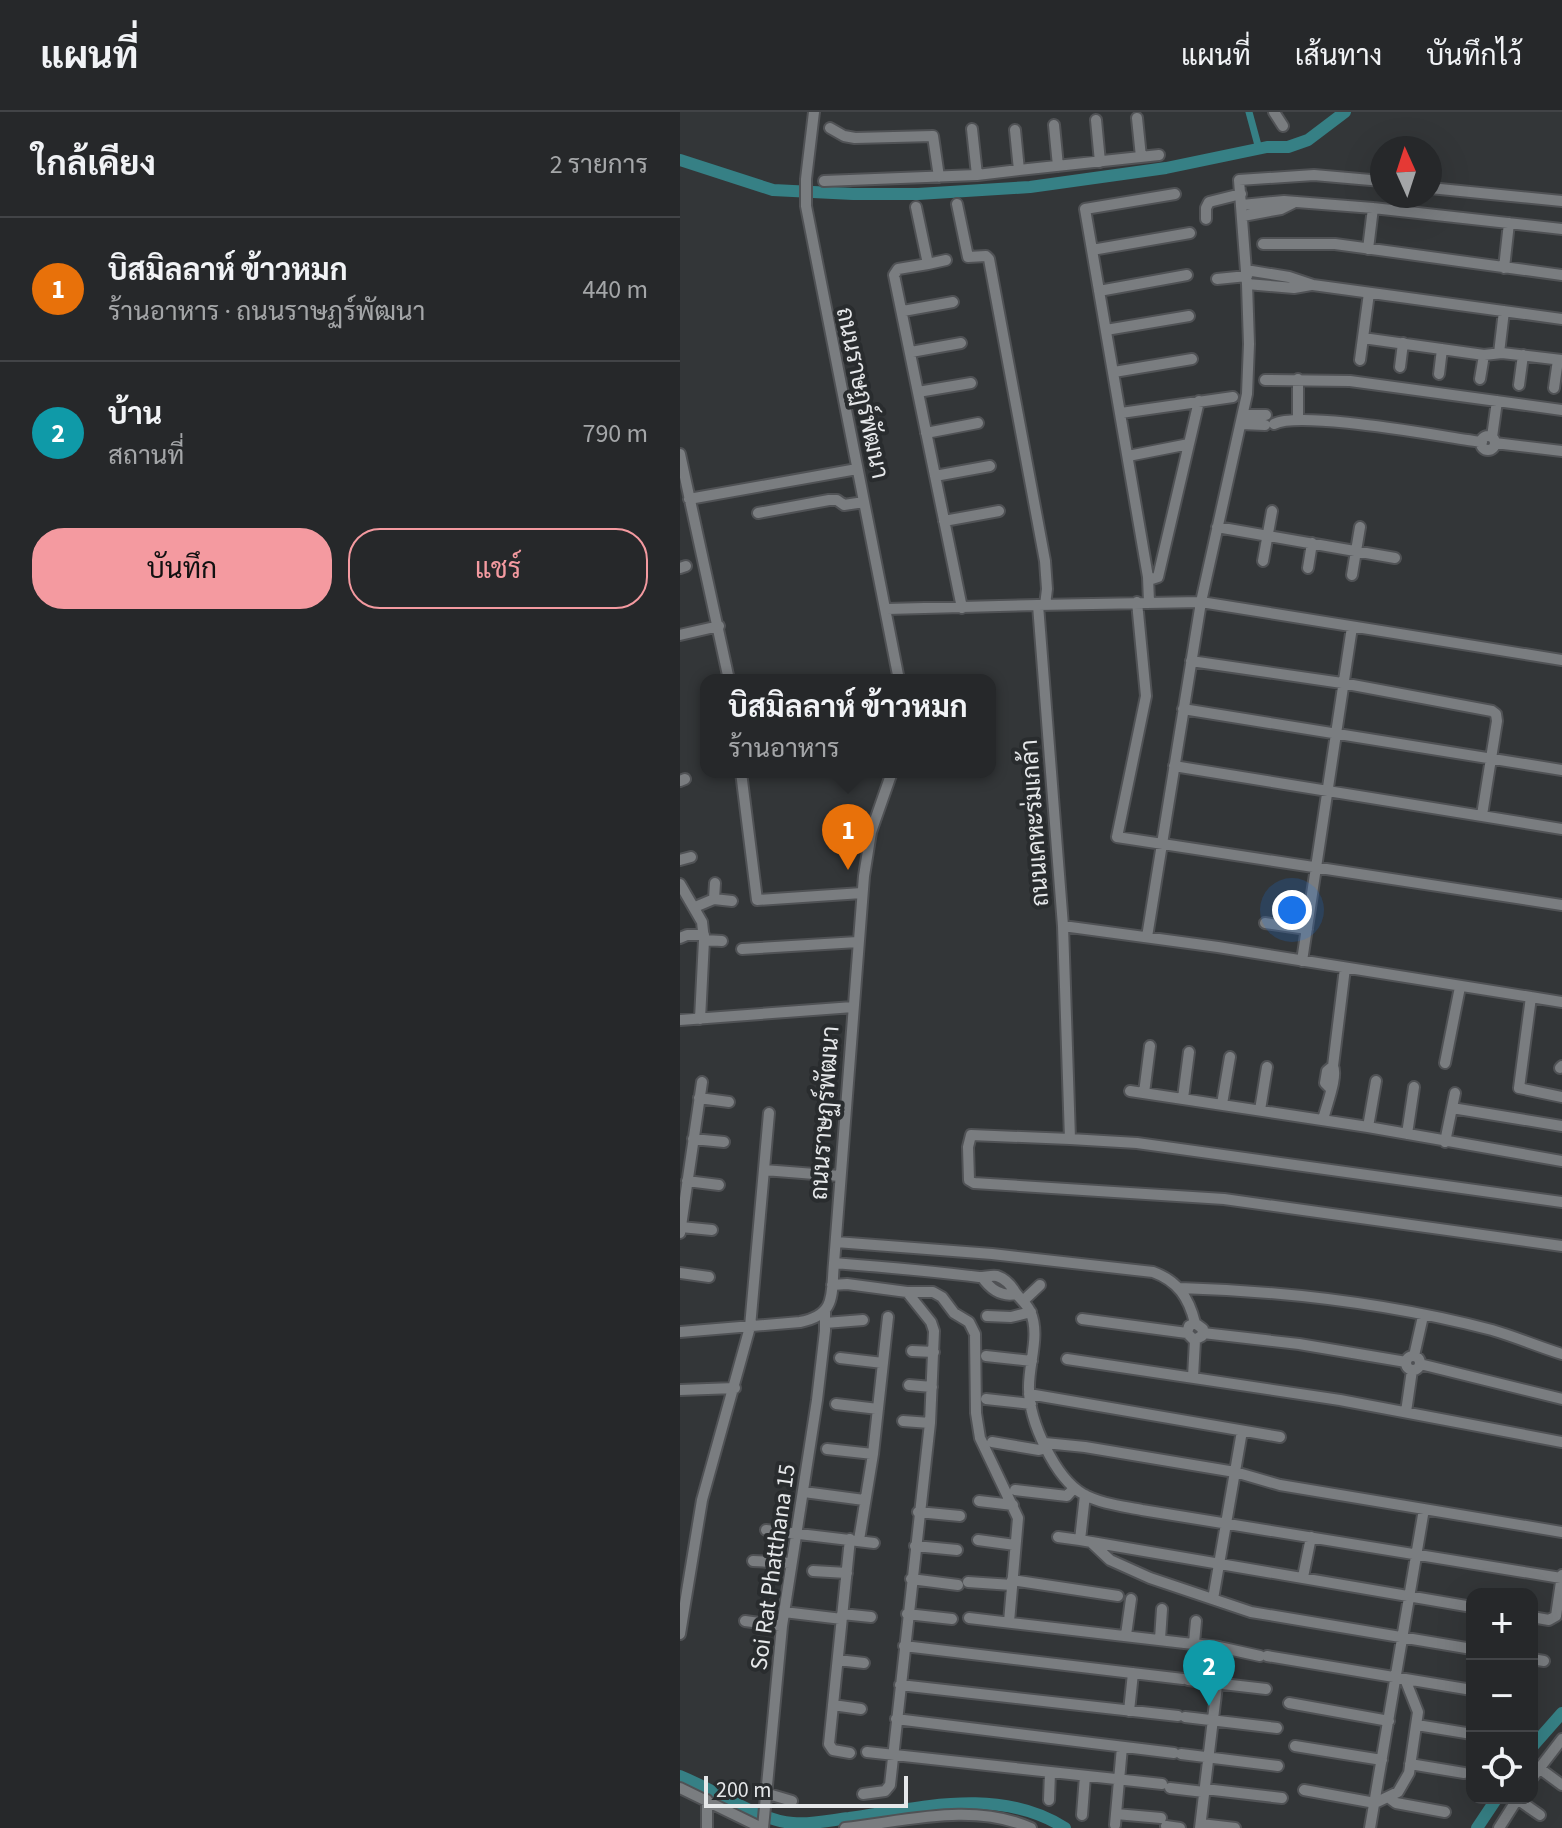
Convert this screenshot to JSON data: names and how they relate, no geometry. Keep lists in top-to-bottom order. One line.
{"streets":{"street":["ถนนราษฏร์พัฒนา","ถนนเคหะร่มเกล้า","Soi Rat Phatthana 15"]},"crossings":[["ถนนราษฏร์พัฒนา","Soi Rat Phatthana 15"]],"scale_bar":"200 m","north":"top","page":{"header":"แผนที่","nav":["แผนที่","เส้นทาง","บันทึกไว้"],"heading":["ใกล้เคียง","2 รายการ"],"list":[{"mark":"1","name":"บิสมิลลาห์ ข้าวหมก","note":"ร้านอาหาร · ถนนราษฏร์พัฒนา","value":"440 m"},{"mark":"2","name":"บ้าน","note":"สถานที่","value":"790 m"}],"buttons":["บันทึก","แชร์"],"popup":["บิสมิลลาห์ ข้าวหมก","ร้านอาหาร"],"pins":["1","2"],"map_buttons":["+","−"],"scale":"200 m"}}
